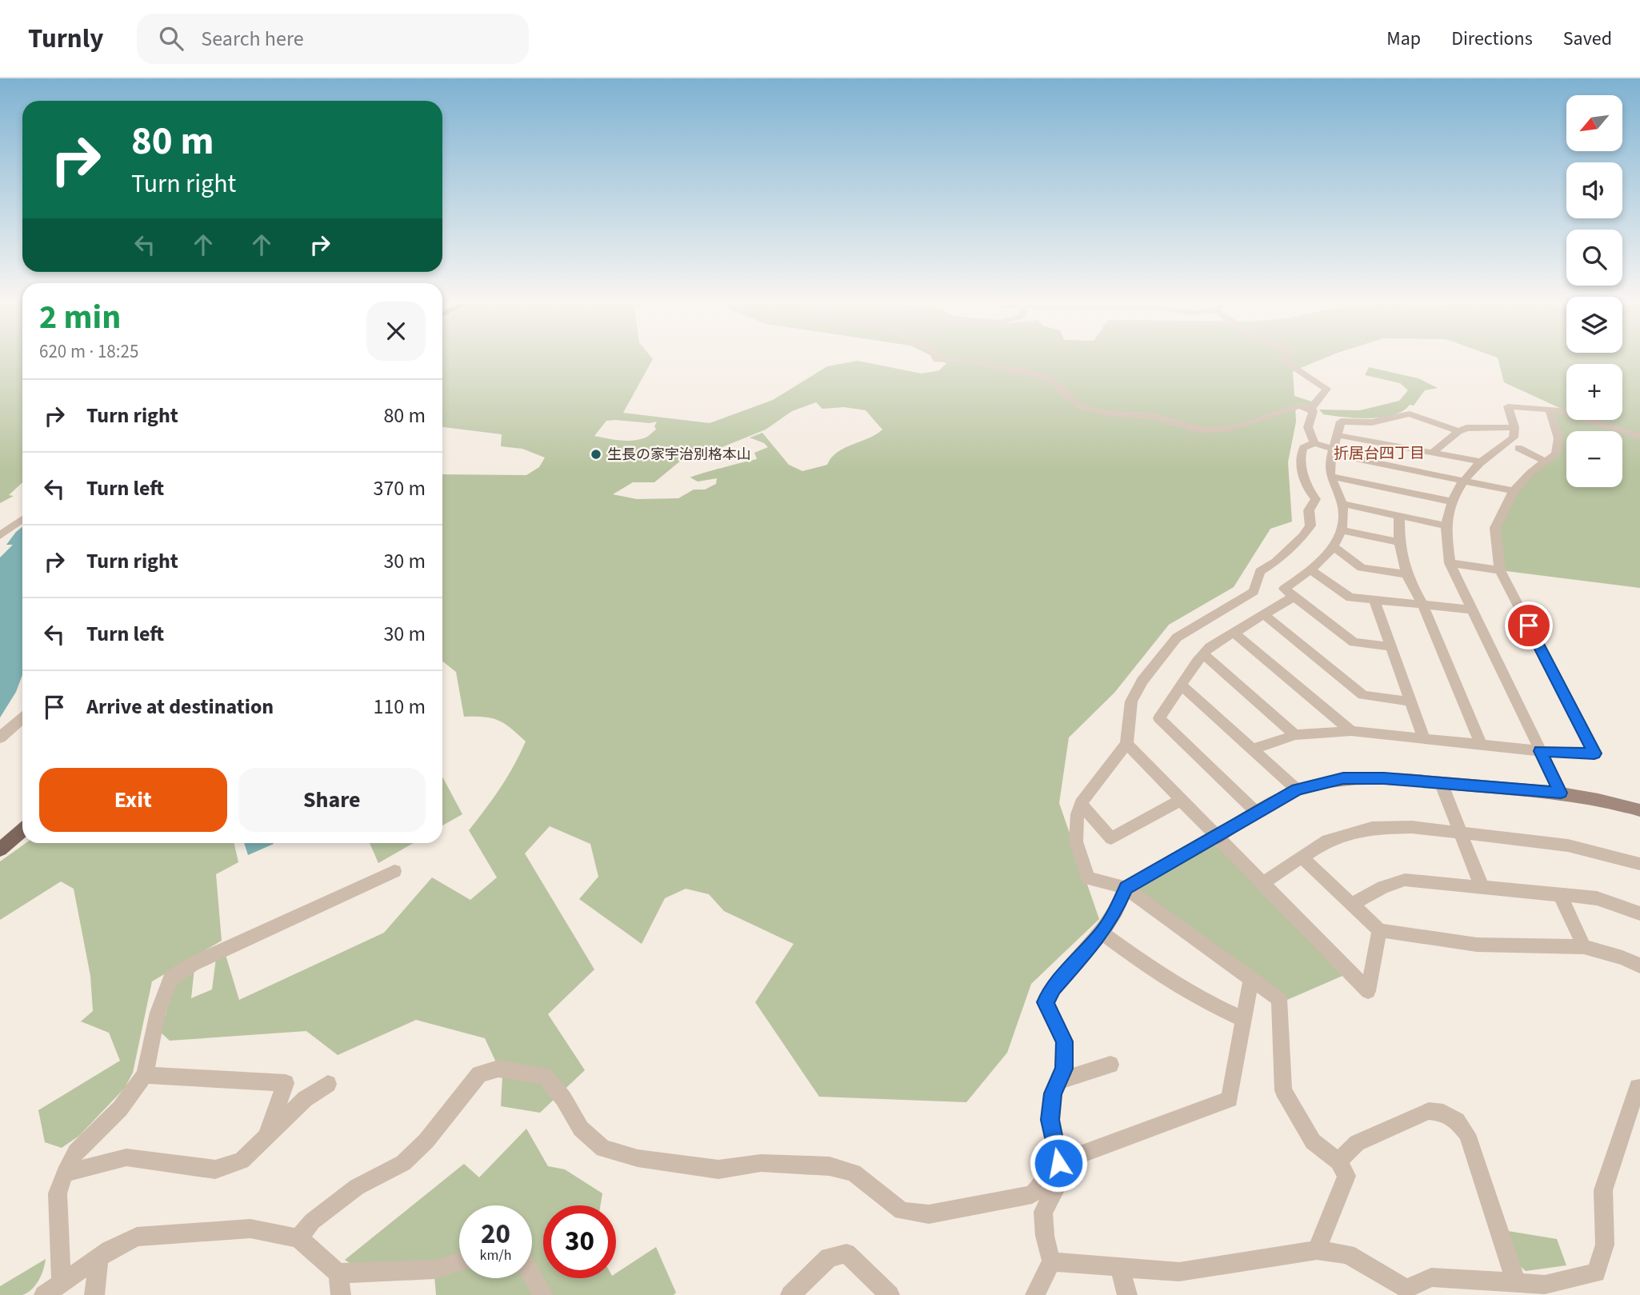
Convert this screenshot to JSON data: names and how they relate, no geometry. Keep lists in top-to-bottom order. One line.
{"districts":["折居台四丁目"],"places":["生長の家宇治別格本山"],"north":"bottom left","page":{"header":"Turnly","search":"Search here","nav":["Map","Directions","Saved"],"map_buttons":["+","−"],"turn":["80 m","Turn right"],"heading":["2 min","620 m · 18:25"],"list":[{"name":"Turn right","value":"80 m"},{"name":"Turn left","value":"370 m"},{"name":"Turn right","value":"30 m"},{"name":"Turn left","value":"30 m"},{"name":"Arrive at destination","value":"110 m"}],"buttons":["Exit","Share"],"speed":"20 km/h","limit":"30"}}
